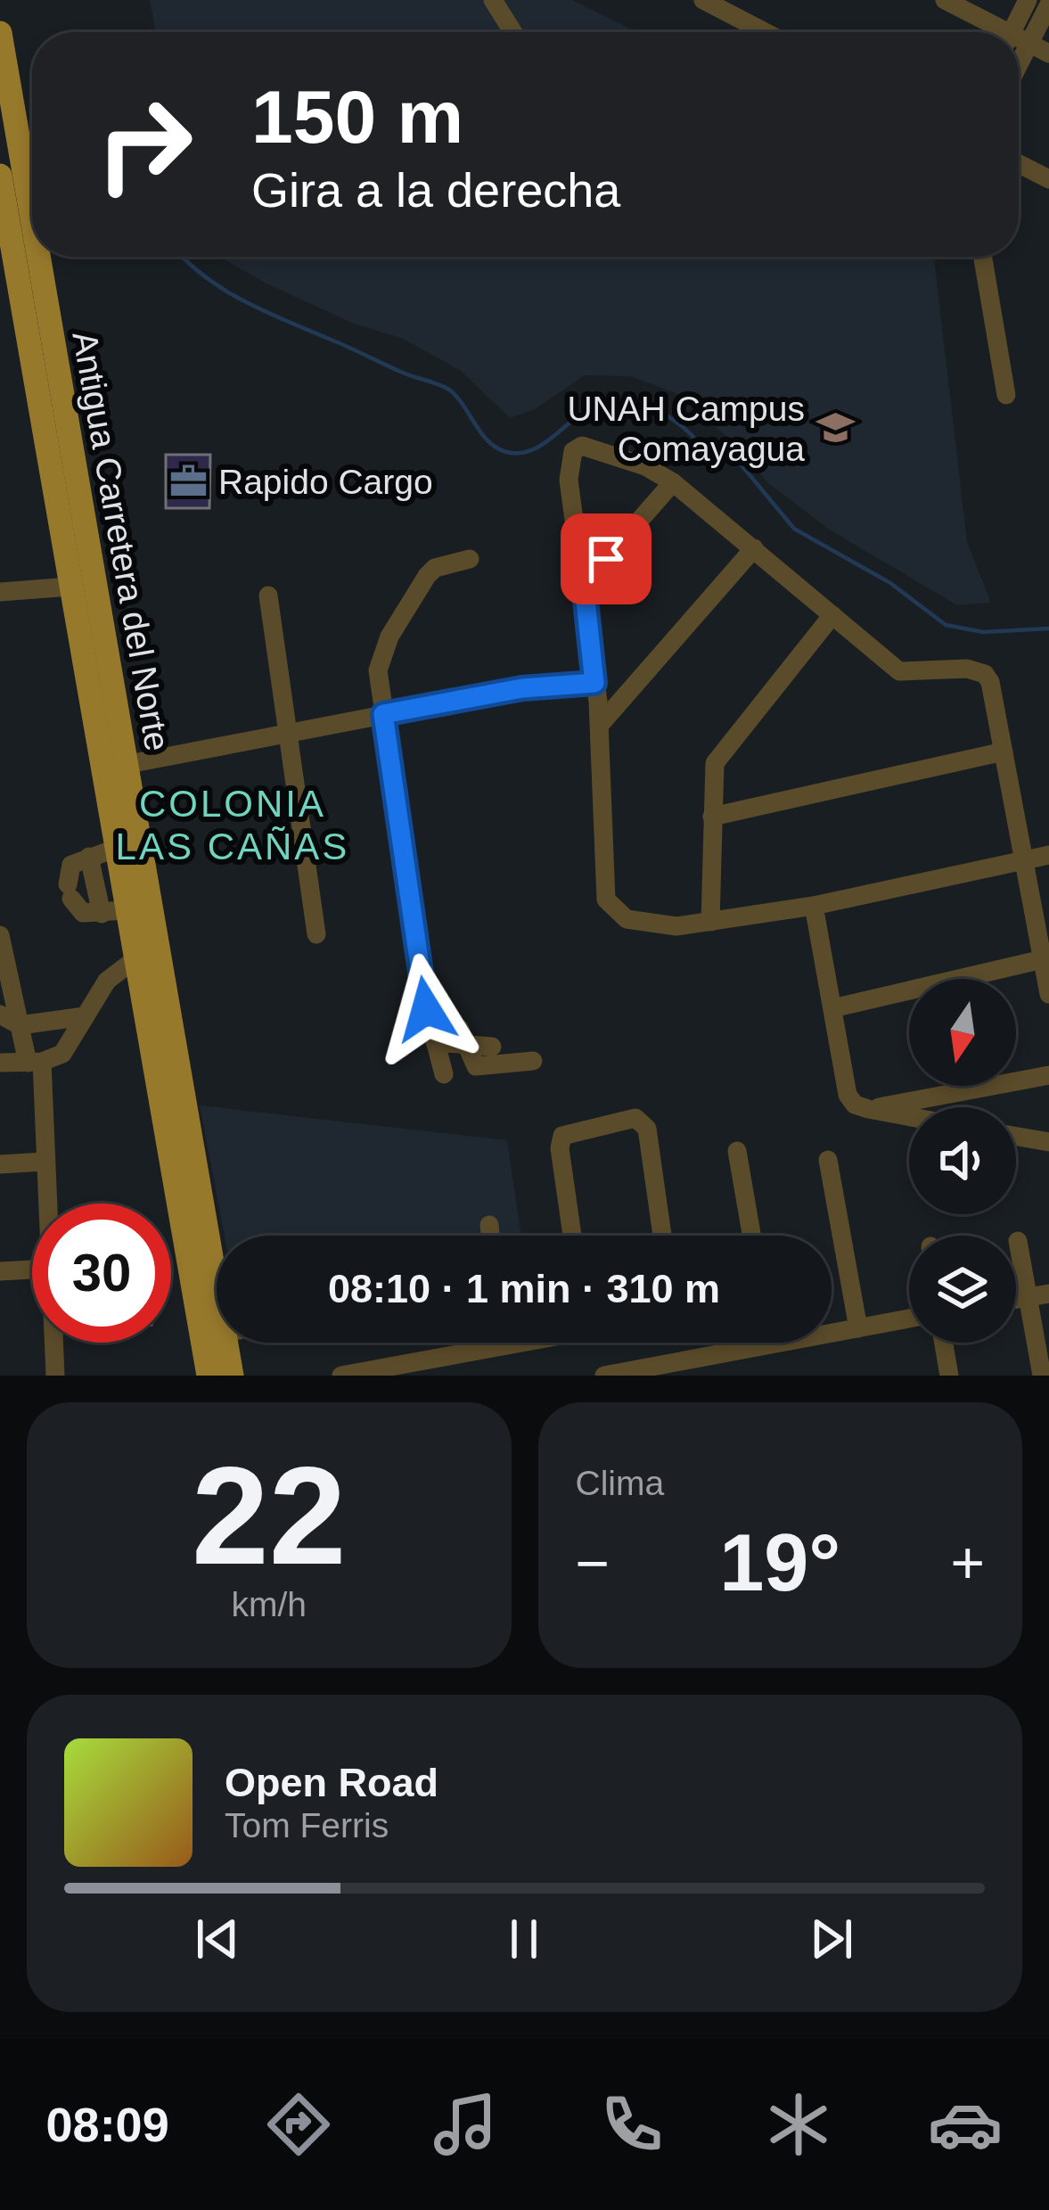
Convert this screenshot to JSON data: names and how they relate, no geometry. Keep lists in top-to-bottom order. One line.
{"streets":{"main road":["Antigua Carretera del Norte"]},"districts":["COLONIA LAS CAÑAS"],"places":{"school or university":["UNAH Campus Comayagua"],"office":["Rapido Cargo"]},"north":"bottom","page":{"turn":["150 m","Gira a la derecha"],"limit":"30","trip":"08:10 · 1 min · 310 m","tile":[["22","km/h"],"Clima"],"heat":["−","19°","+"],"song":["Open Road","Tom Ferris"],"tabs":"08:09"}}
